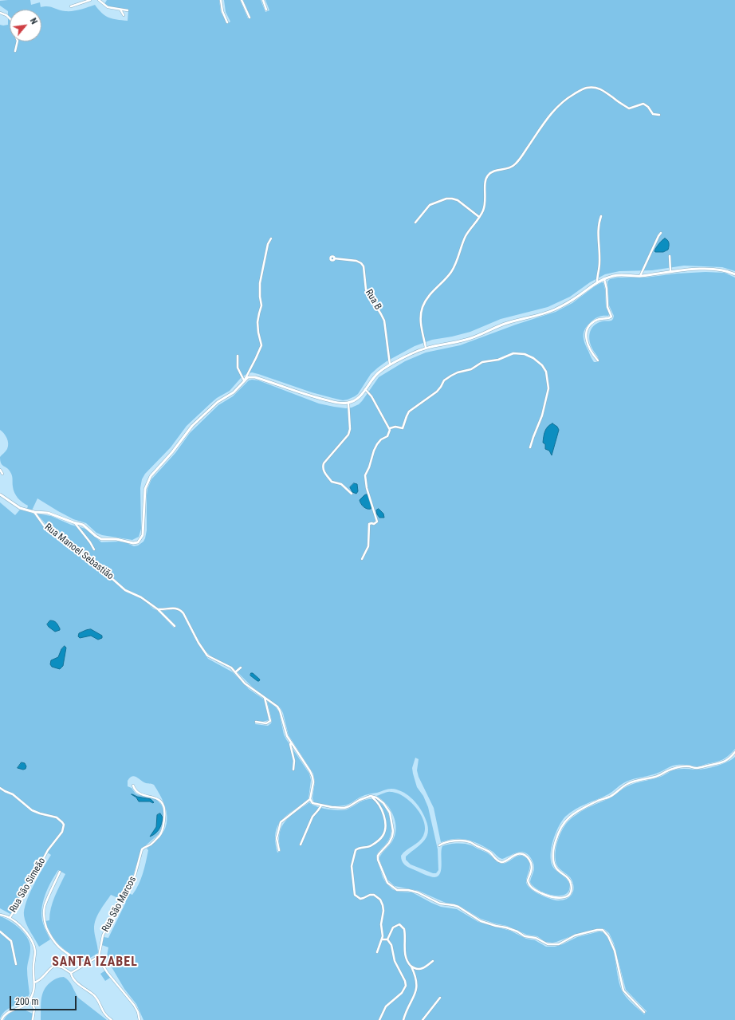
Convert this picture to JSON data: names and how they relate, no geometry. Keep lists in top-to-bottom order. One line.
{"streets":{"street":["Rua B","Rua Manoel Sebastião","Rua São Simeão","Rua São Marcos"]},"districts":["SANTA IZABEL"],"scale_bar":"200 m","north":"top right"}
